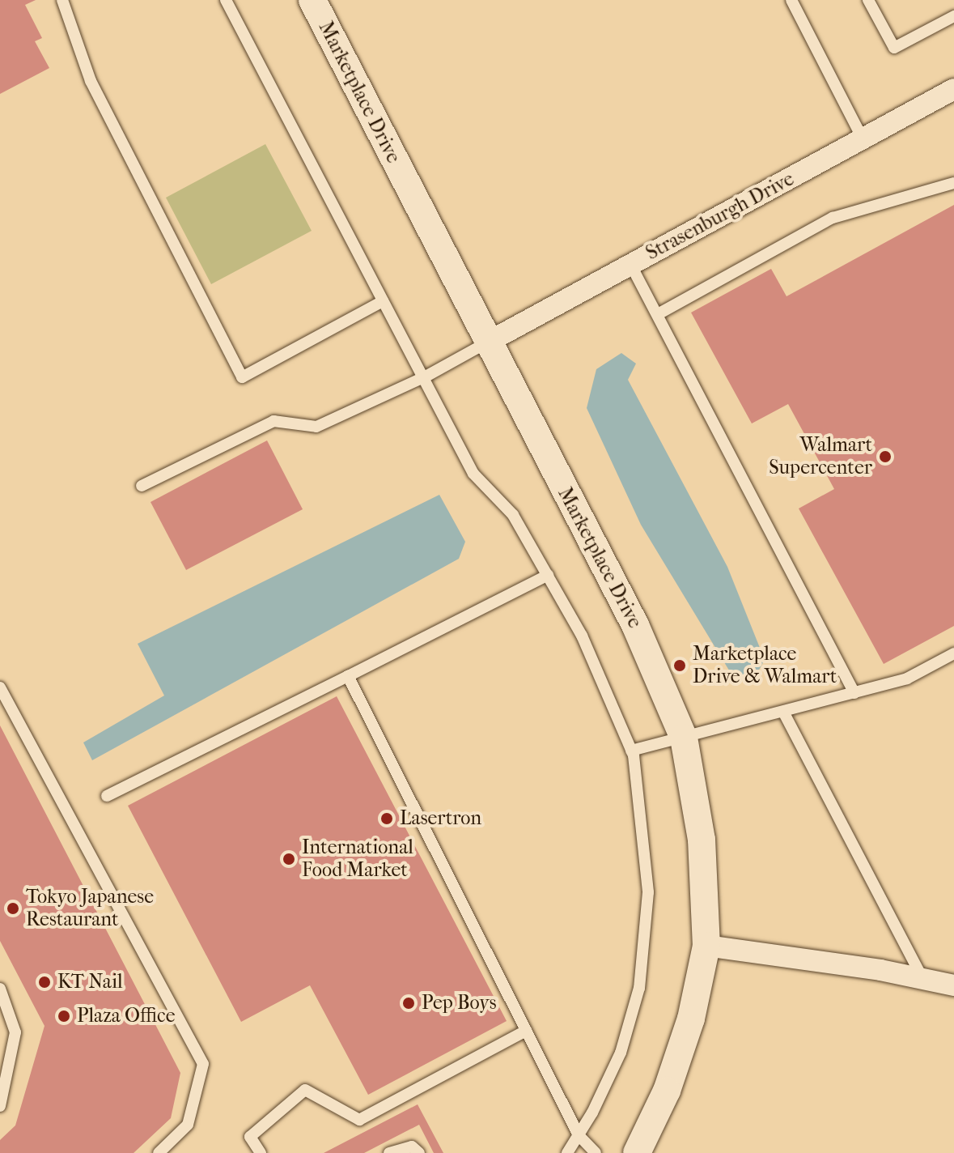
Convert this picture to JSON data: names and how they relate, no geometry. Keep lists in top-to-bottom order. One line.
{"streets":{"street":["Marketplace Drive","Strasenburgh Drive"]},"crossings":[["Marketplace Drive","Strasenburgh Drive"]],"places":["Walmart Supercenter","Marketplace Drive & Walmart","Lasertron","International Food Market","Tokyo Japanese Restaurant","KT Nail","Pep Boys","Plaza Office"]}
